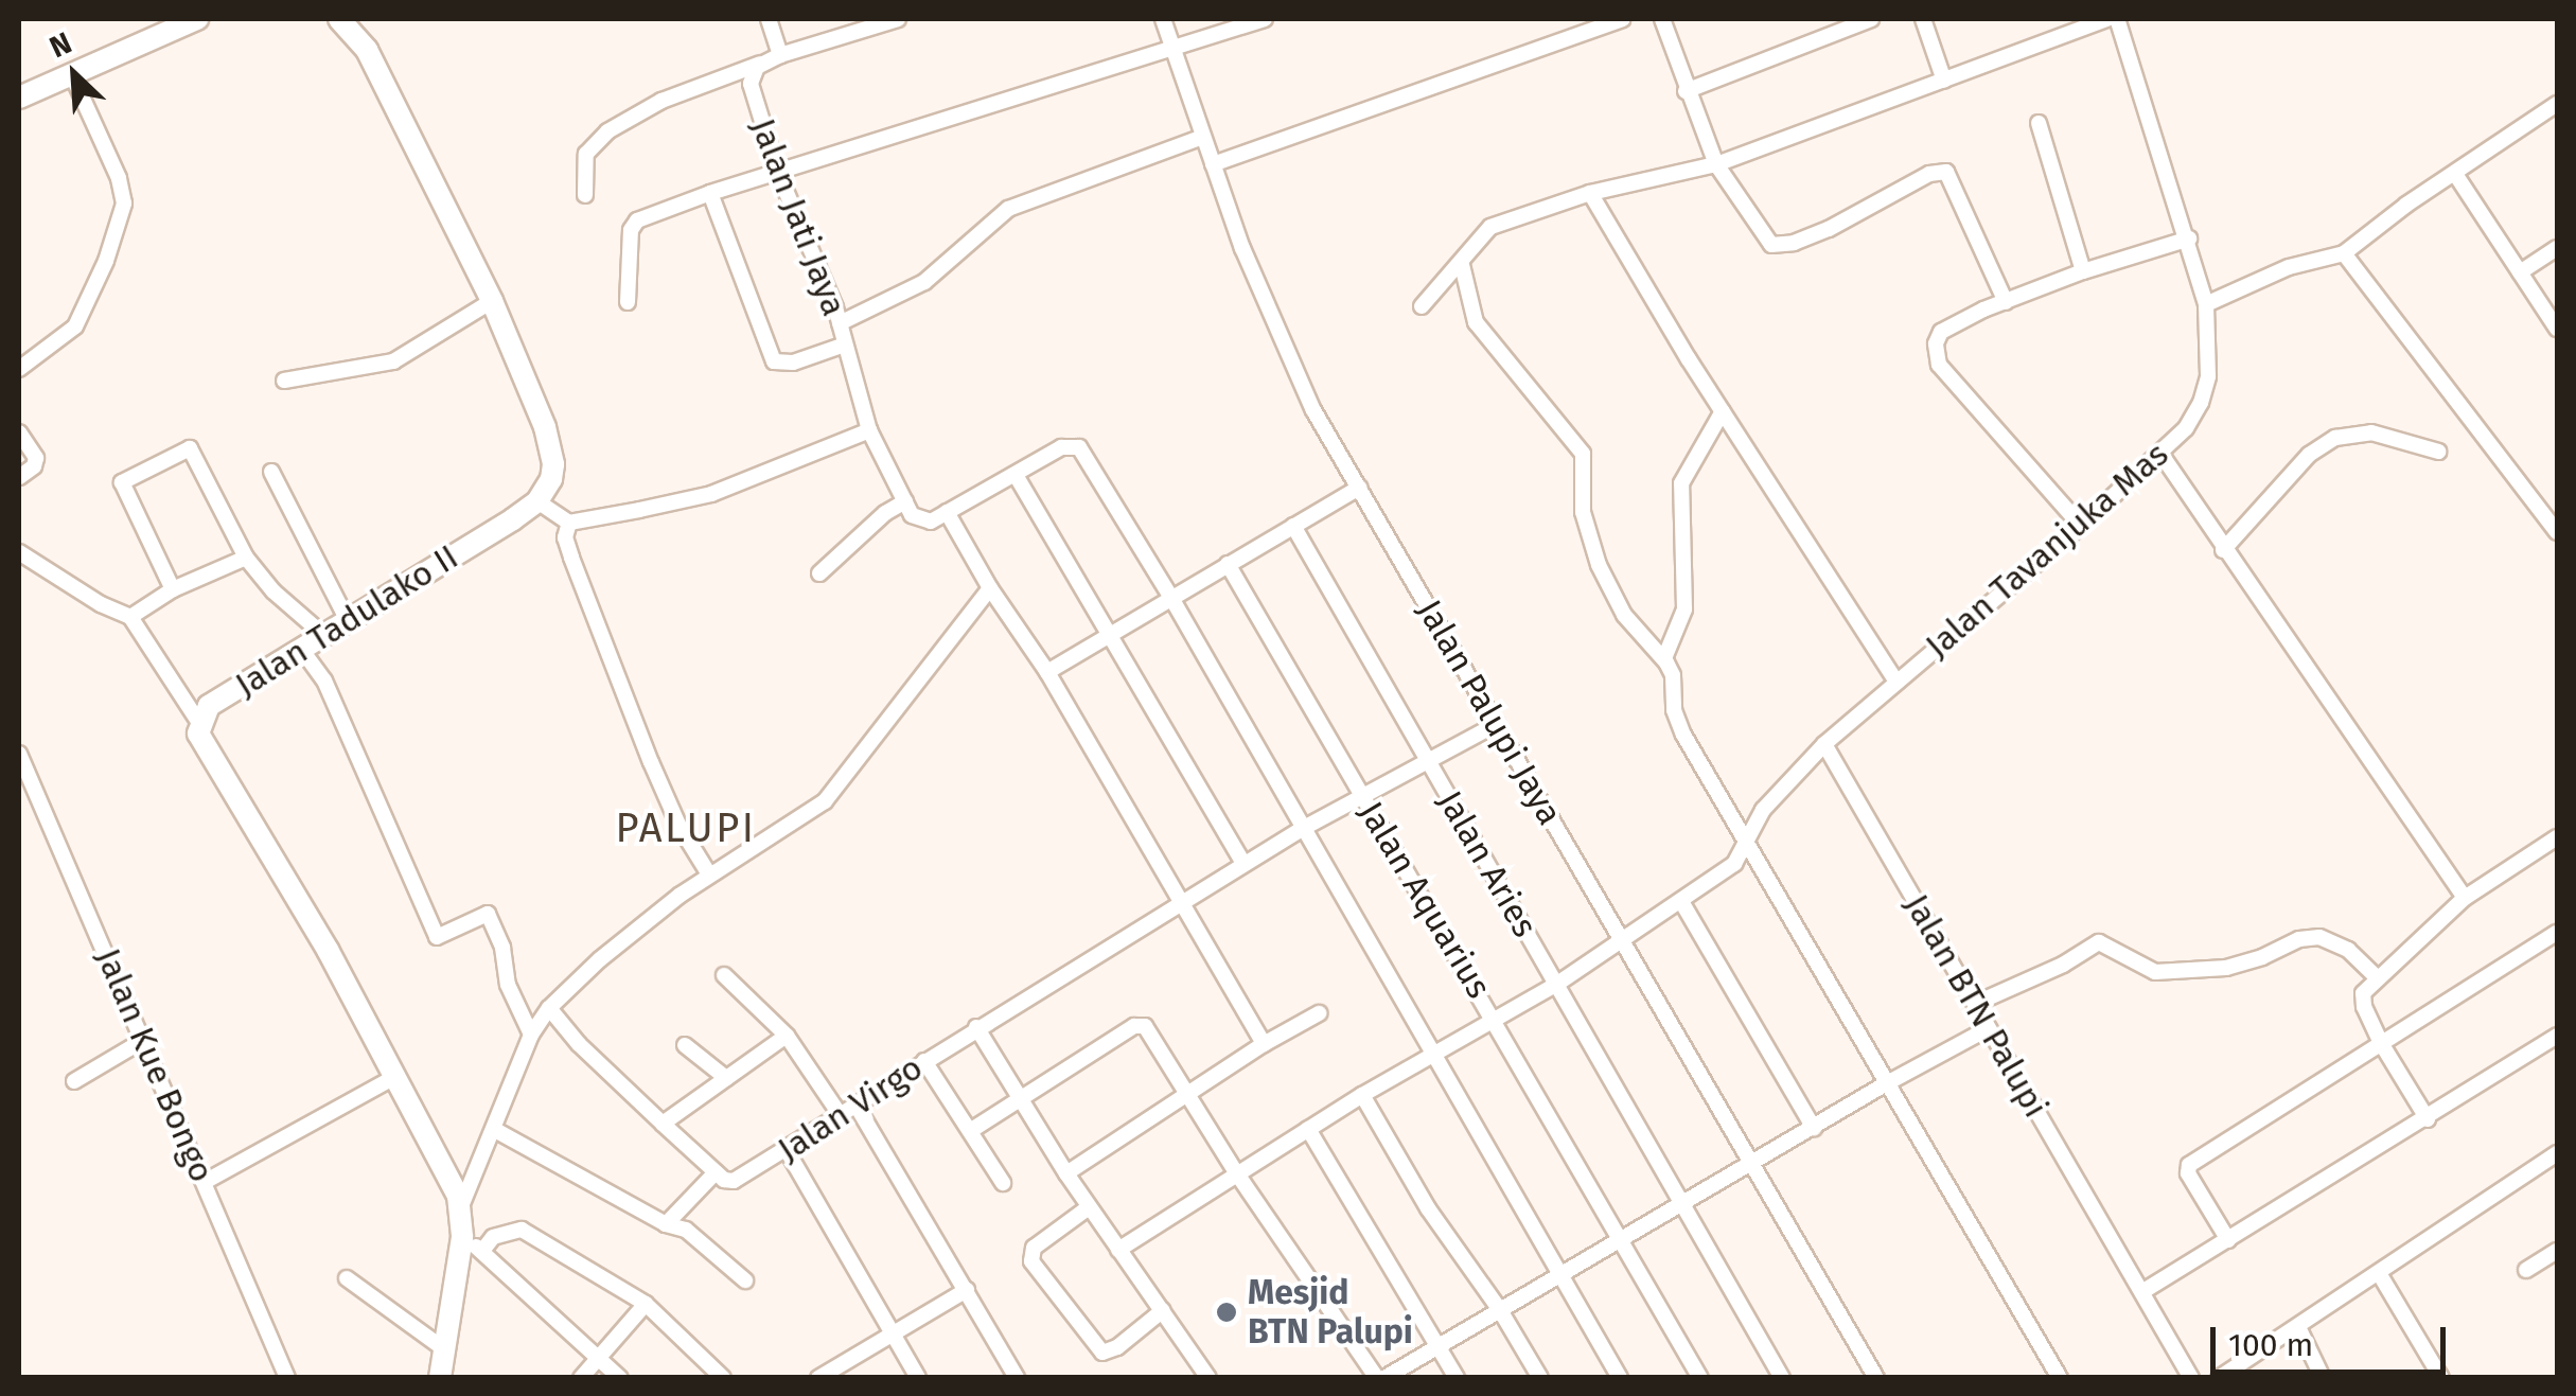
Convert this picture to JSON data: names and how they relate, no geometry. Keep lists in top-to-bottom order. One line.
{"streets":{"main road":["Jalan Tadulako II"],"street":["Jalan Jati Jaya","Jalan Tavanjuka Mas","Jalan Palupi Jaya","Jalan Aries","Jalan Aquarius","Jalan BTN Palupi","Jalan Kue Bongo","Jalan Virgo"]},"crossings":[["Jalan Tavanjuka Mas","Jalan BTN Palupi"],["Jalan Palupi Jaya","Jalan Virgo"],["Jalan Aries","Jalan Virgo"],["Jalan Aquarius","Jalan Virgo"]],"districts":["PALUPI"],"places":["Mesjid BTN Palupi"],"scale_bar":"100 m","north":"top left"}
